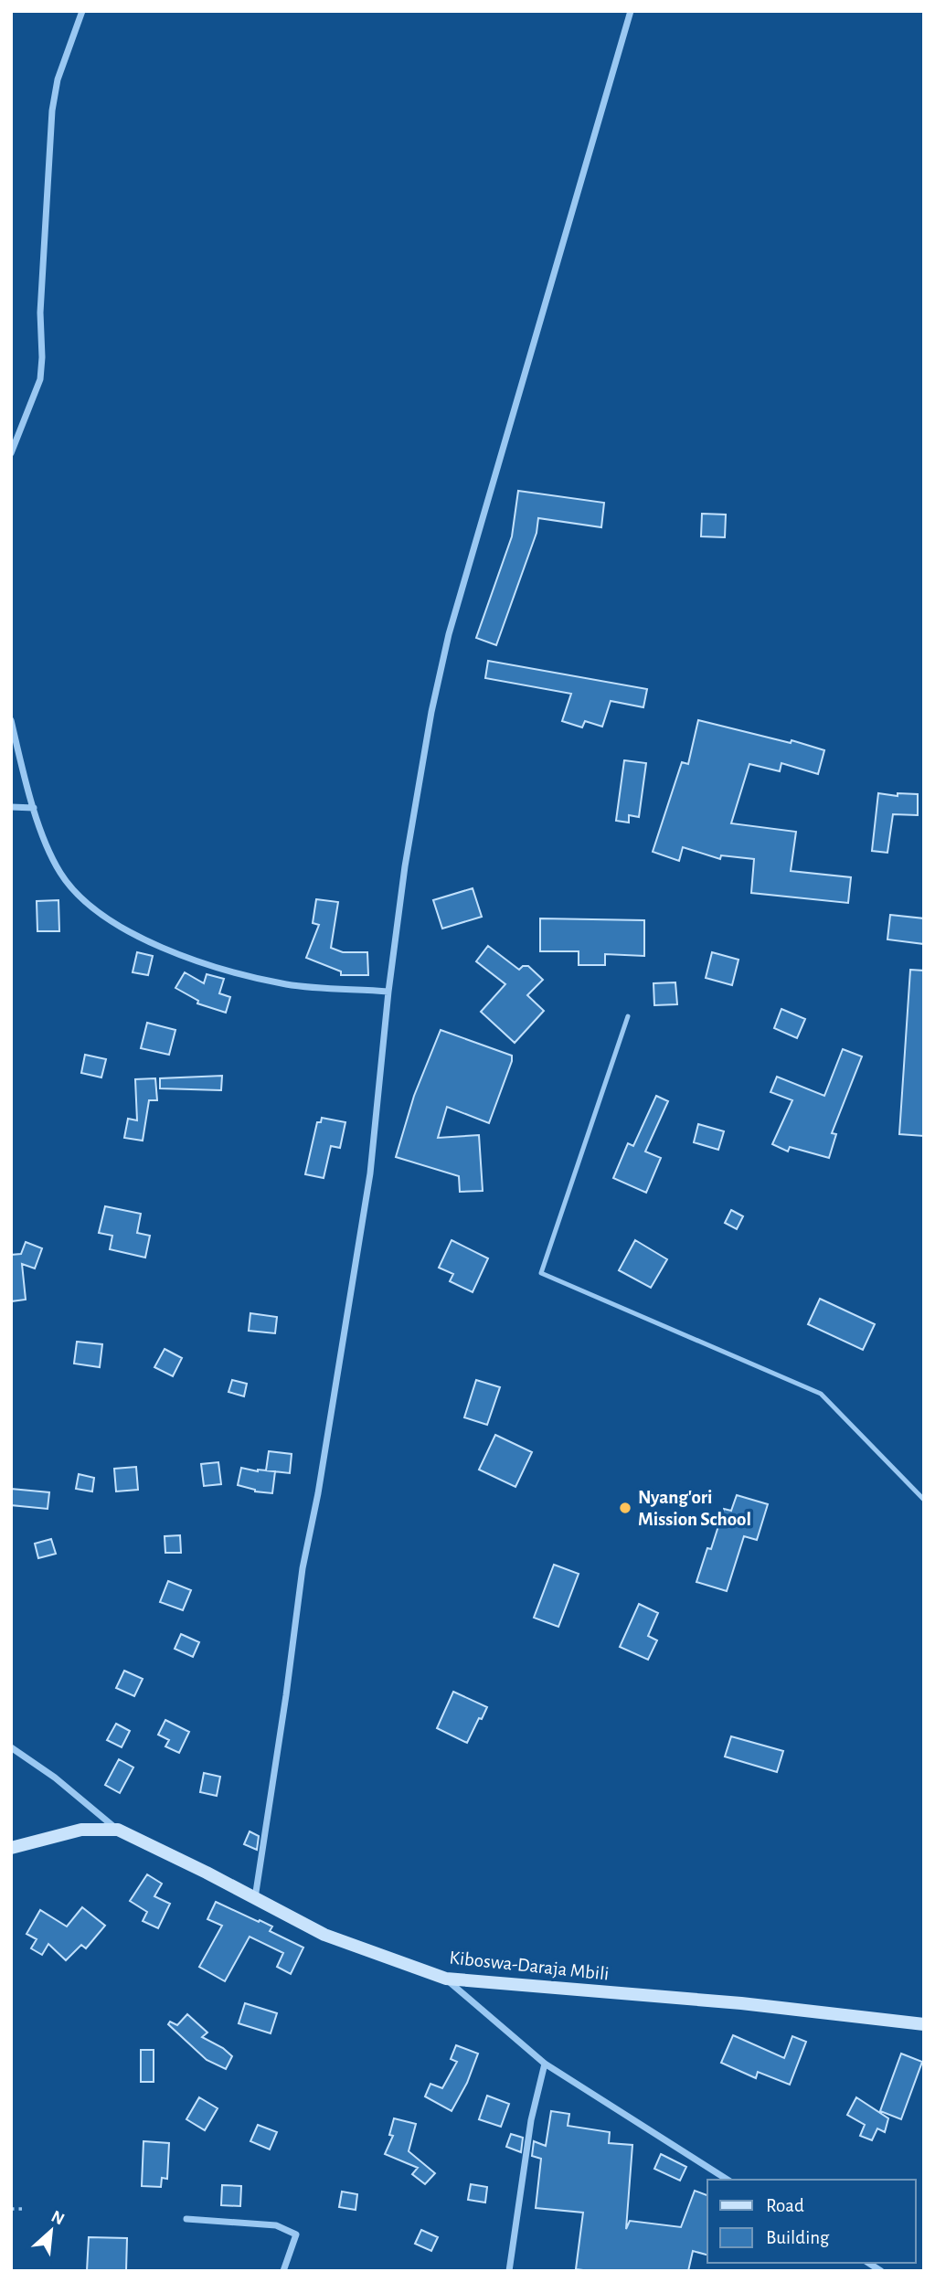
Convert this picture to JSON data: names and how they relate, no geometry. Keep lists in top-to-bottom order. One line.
{"streets":{"main road":["Kiboswa-Daraja Mbili"]},"places":["Nyang'ori Mission School"],"legend":["Road","Building"],"north":"top right"}
